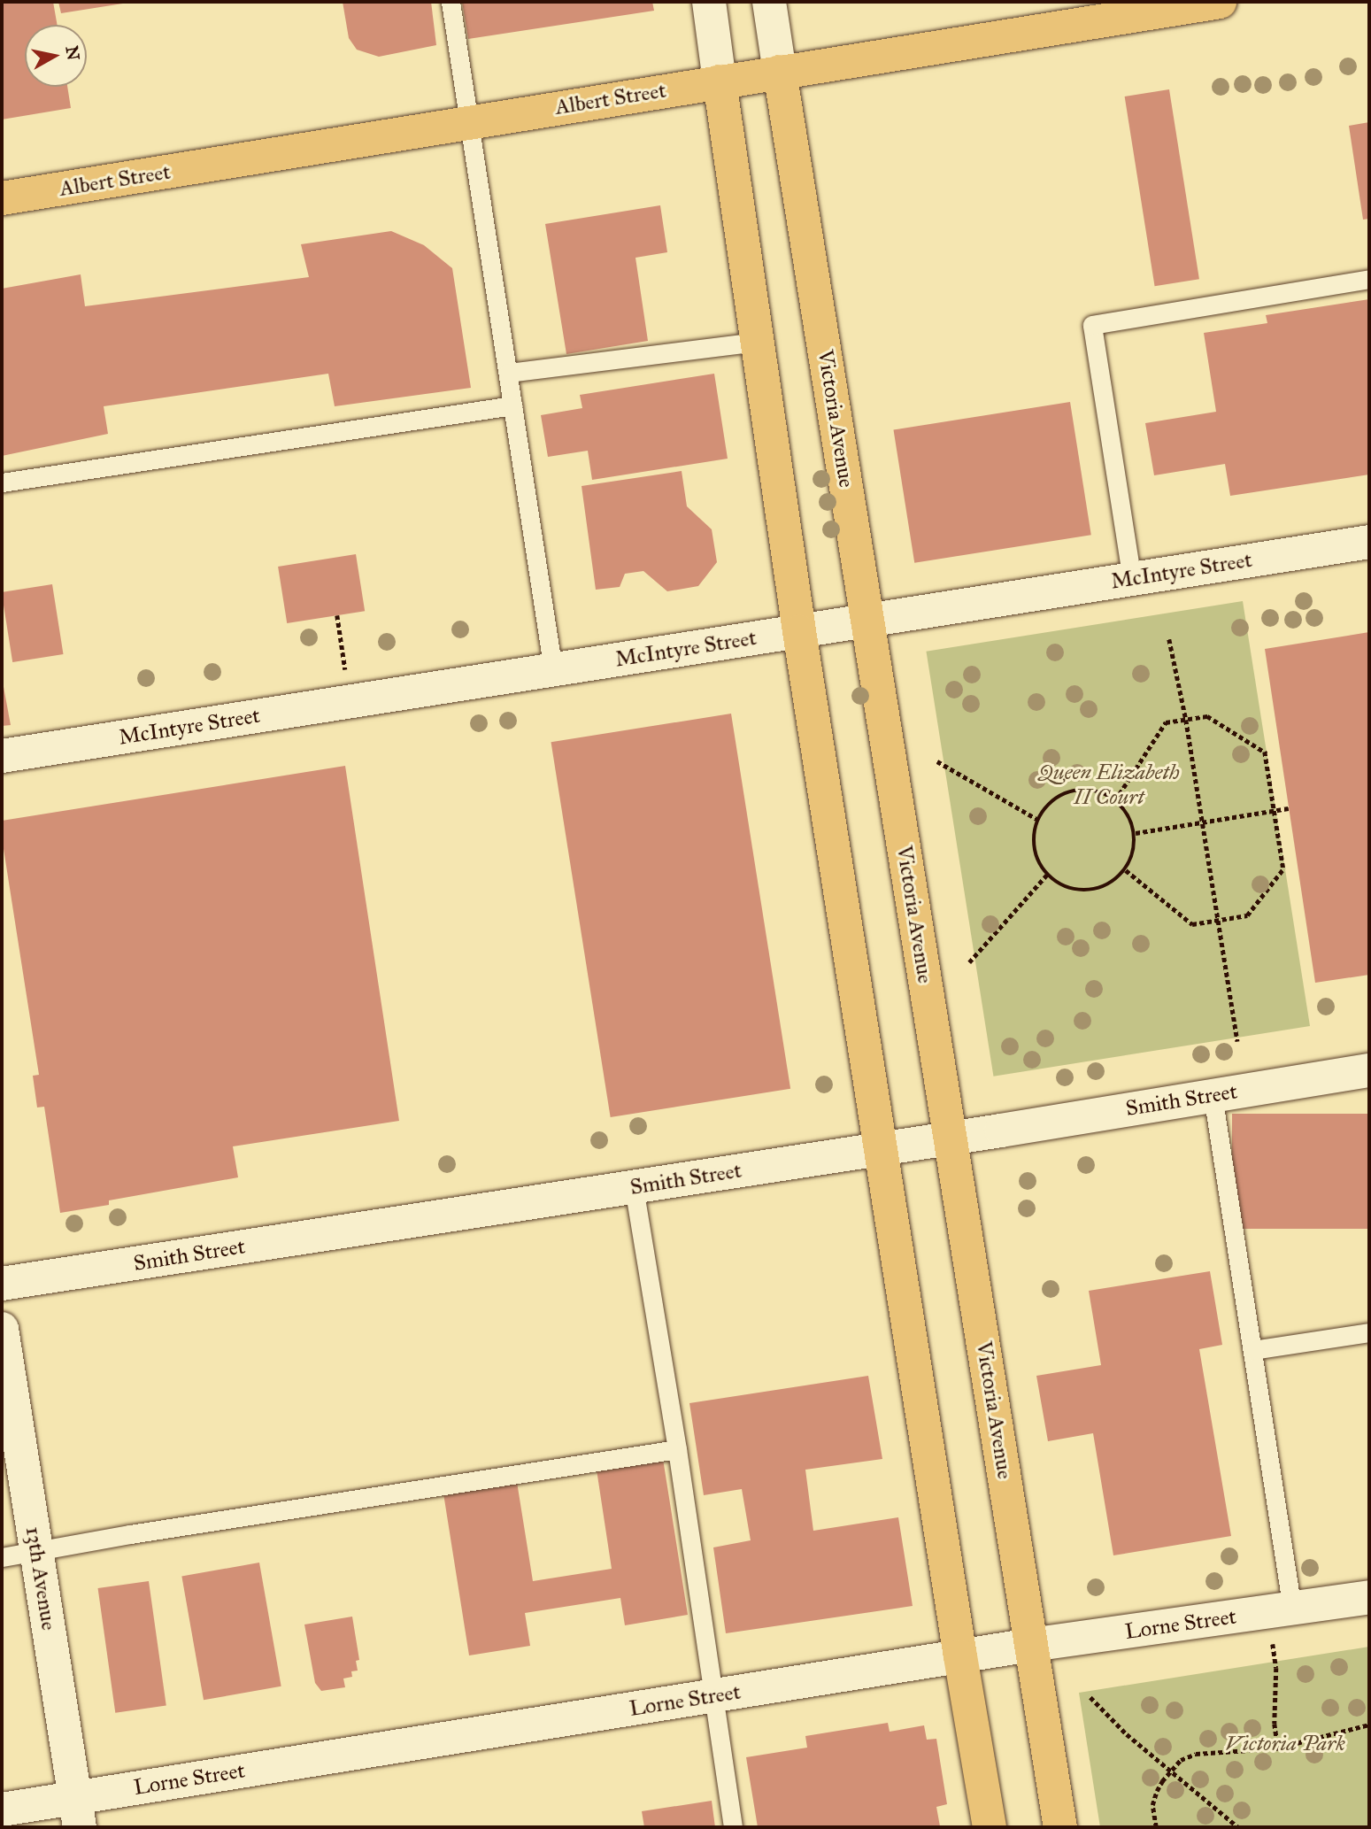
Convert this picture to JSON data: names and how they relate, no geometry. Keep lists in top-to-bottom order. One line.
{"streets":{"main road":["Albert Street","Victoria Avenue"],"street":["McIntyre Street","Smith Street","13th Avenue","Lorne Street"]},"crossings":[["Albert Street","Victoria Avenue"],["Victoria Avenue","McIntyre Street"],["Victoria Avenue","Smith Street"],["Victoria Avenue","Lorne Street"],["13th Avenue","Lorne Street"]],"parks":["Queen Elizabeth II Court","Victoria Park"],"north":"right"}
